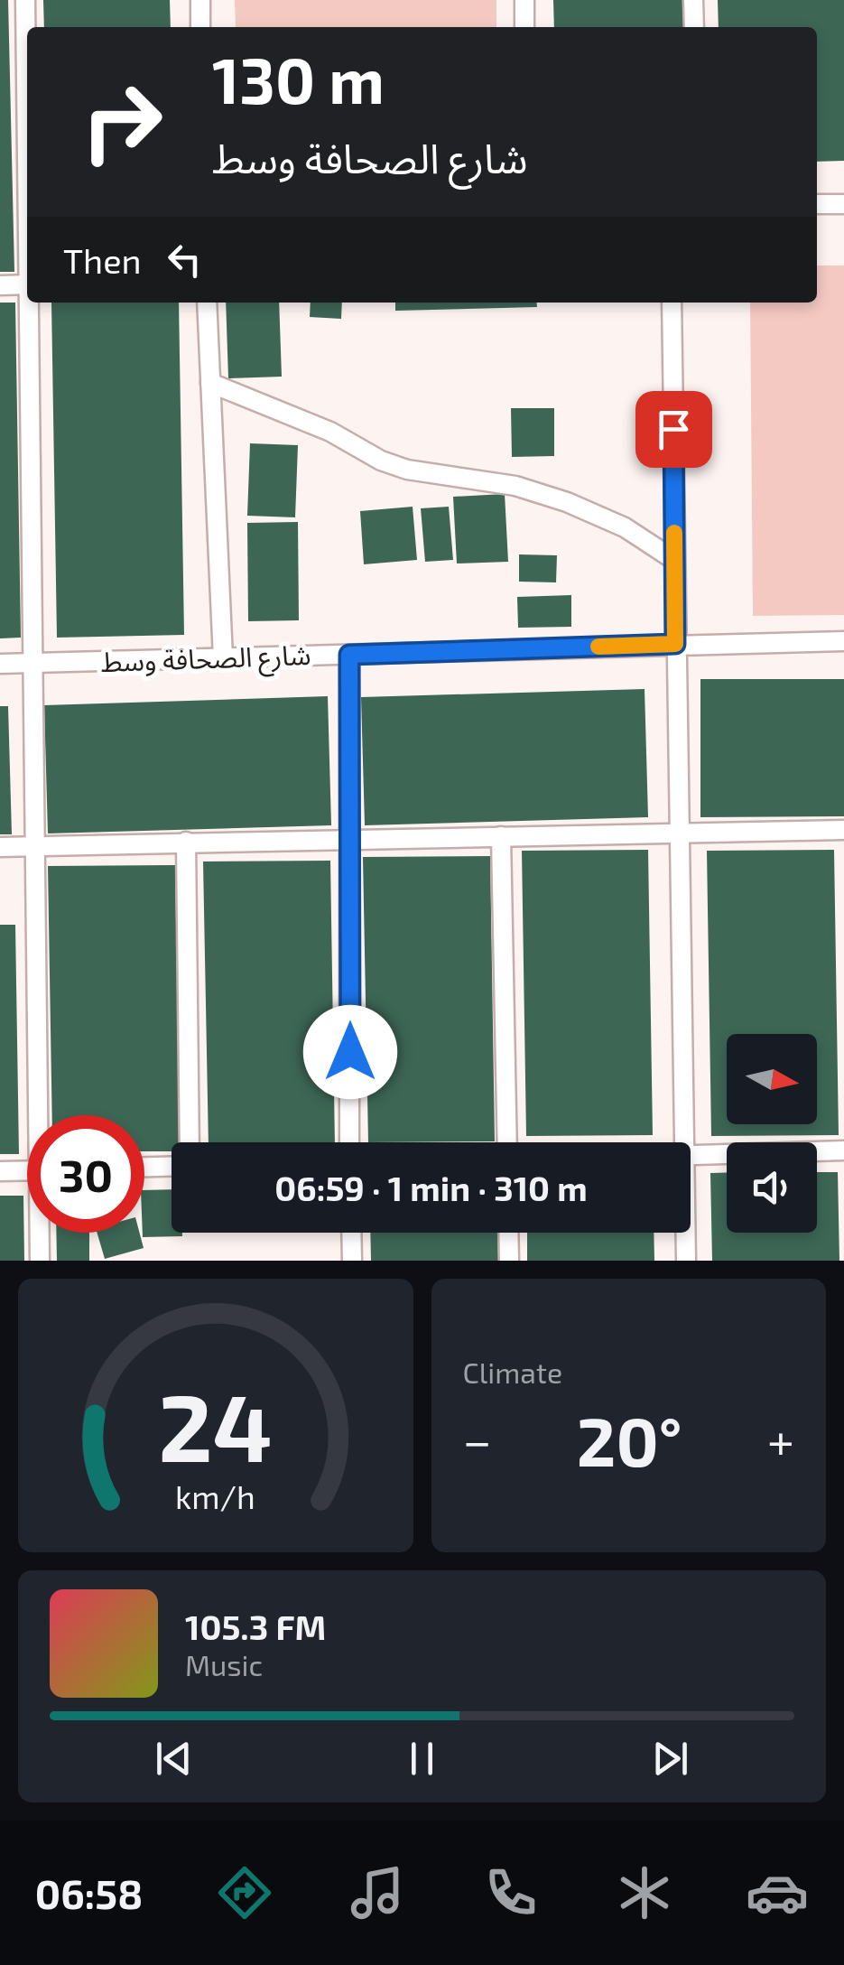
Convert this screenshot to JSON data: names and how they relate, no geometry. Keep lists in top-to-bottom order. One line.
{"streets":{"street":["شارع الصحافة وسط"]},"north":"right","page":{"turn":["130 m","شارع الصحافة وسط"],"then":"Then","limit":"30","trip":"06:59 · 1 min · 310 m","tile":"Climate","heat":["−","20°","+"],"song":["105.3 FM","Music"],"tabs":"06:58","gauge":["24","km/h"]}}
